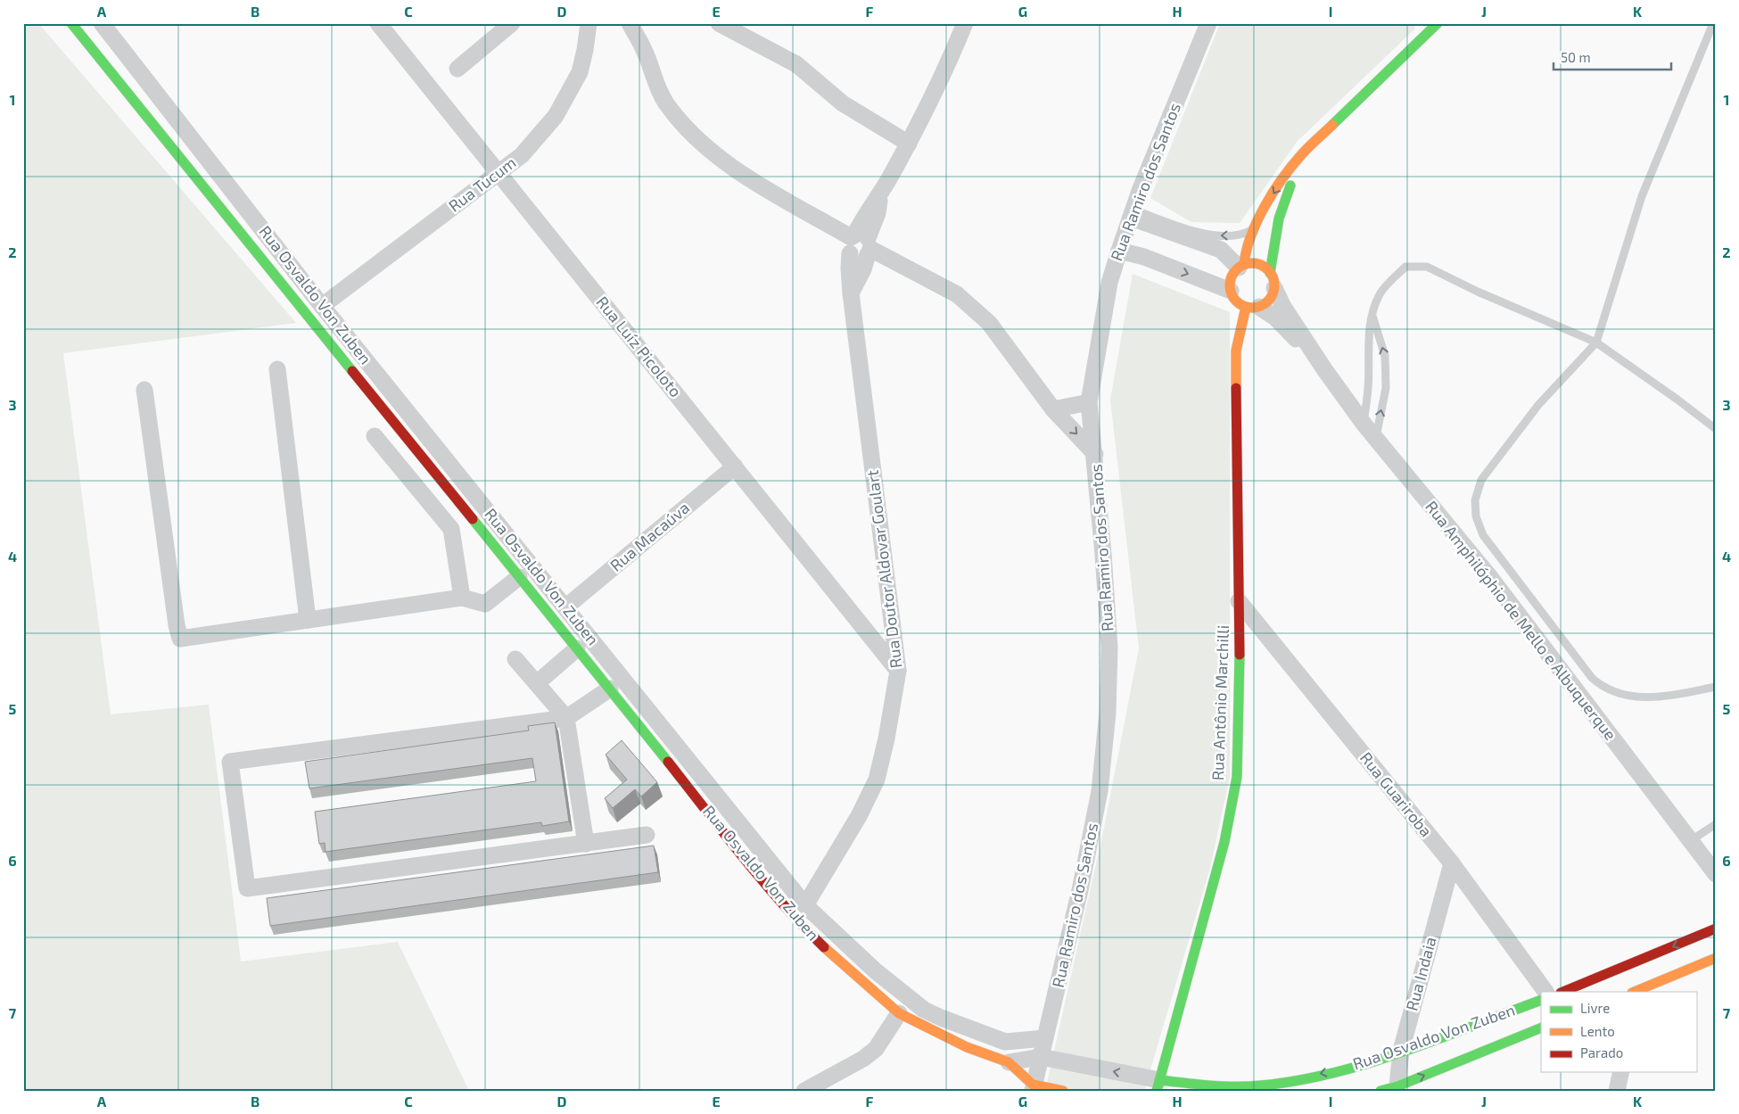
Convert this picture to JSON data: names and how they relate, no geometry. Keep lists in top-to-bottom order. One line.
{"streets":{"street":["Rua Ramiro dos Santos","Rua Tucum","Rua Osvaldo Von Zuben","Rua Luíz Picoloto","Rua Macaúva","Rua Doutor Aldovar Goulart","Rua Amphilóphio de Mello e Albuquerque","Rua Antônio Marchilli","Rua Guariroba","Rua Indaia"]},"crossings":[["Rua Ramiro dos Santos","Rua Osvaldo Von Zuben"],["Rua Tucum","Rua Osvaldo Von Zuben"],["Rua Tucum","Rua Luíz Picoloto"],["Rua Osvaldo Von Zuben","Rua Macaúva"],["Rua Osvaldo Von Zuben","Rua Doutor Aldovar Goulart"],["Rua Osvaldo Von Zuben","Rua Antônio Marchilli"],["Rua Osvaldo Von Zuben","Rua Indaia"],["Rua Luíz Picoloto","Rua Macaúva"],["Rua Luíz Picoloto","Rua Doutor Aldovar Goulart"],["Rua Amphilóphio de Mello e Albuquerque","Rua Antônio Marchilli"],["Rua Antônio Marchilli","Rua Guariroba"],["Rua Guariroba","Rua Indaia"]],"legend":["Livre","Lento","Parado"],"scale_bar":"50 m","grid":{"columns":["A","B","C","D","E","F","G","H","I","J","K"],"rows":["1","2","3","4","5","6","7"]}}
